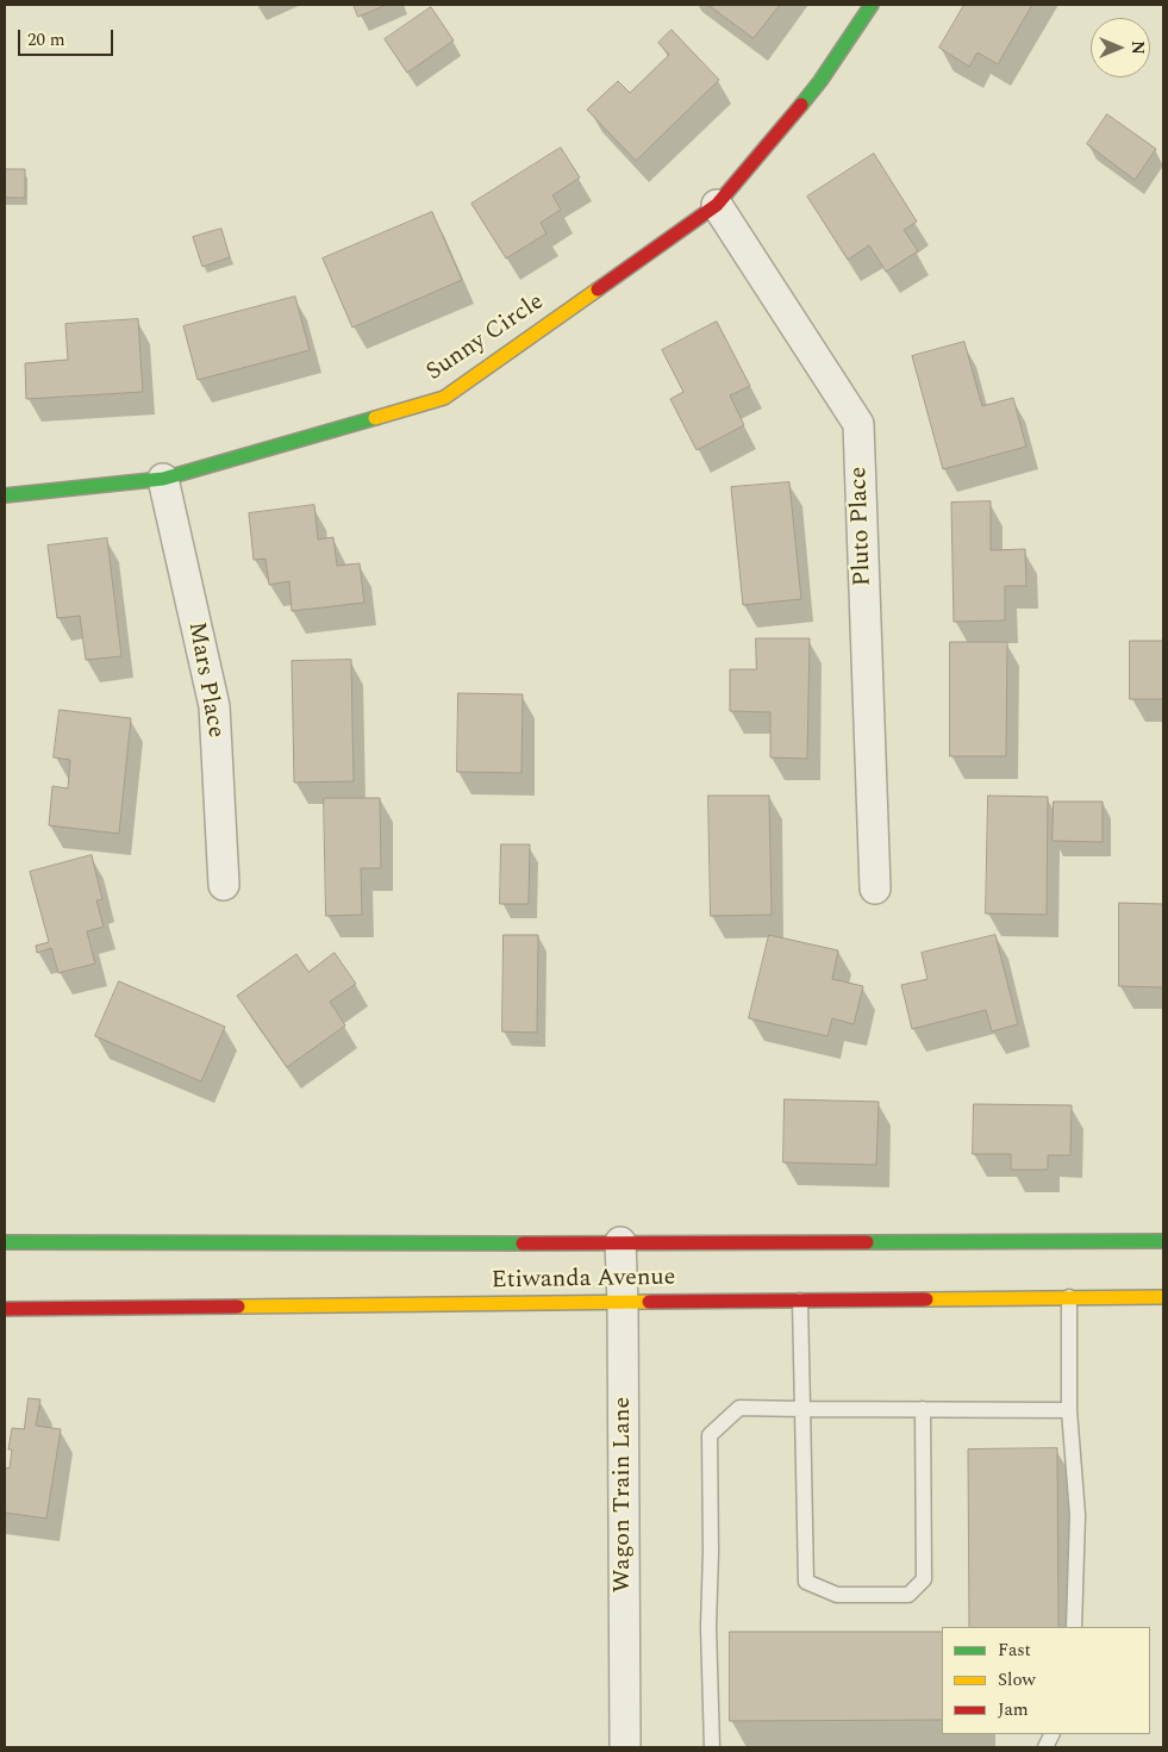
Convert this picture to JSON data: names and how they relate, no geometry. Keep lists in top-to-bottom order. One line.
{"streets":{"main road":["Sunny Circle","Etiwanda Avenue"],"street":["Pluto Place","Mars Place","Wagon Train Lane"]},"crossings":[["Sunny Circle","Pluto Place"],["Sunny Circle","Mars Place"],["Etiwanda Avenue","Wagon Train Lane"]],"legend":["Fast","Slow","Jam"],"scale_bar":"20 m","north":"right"}
